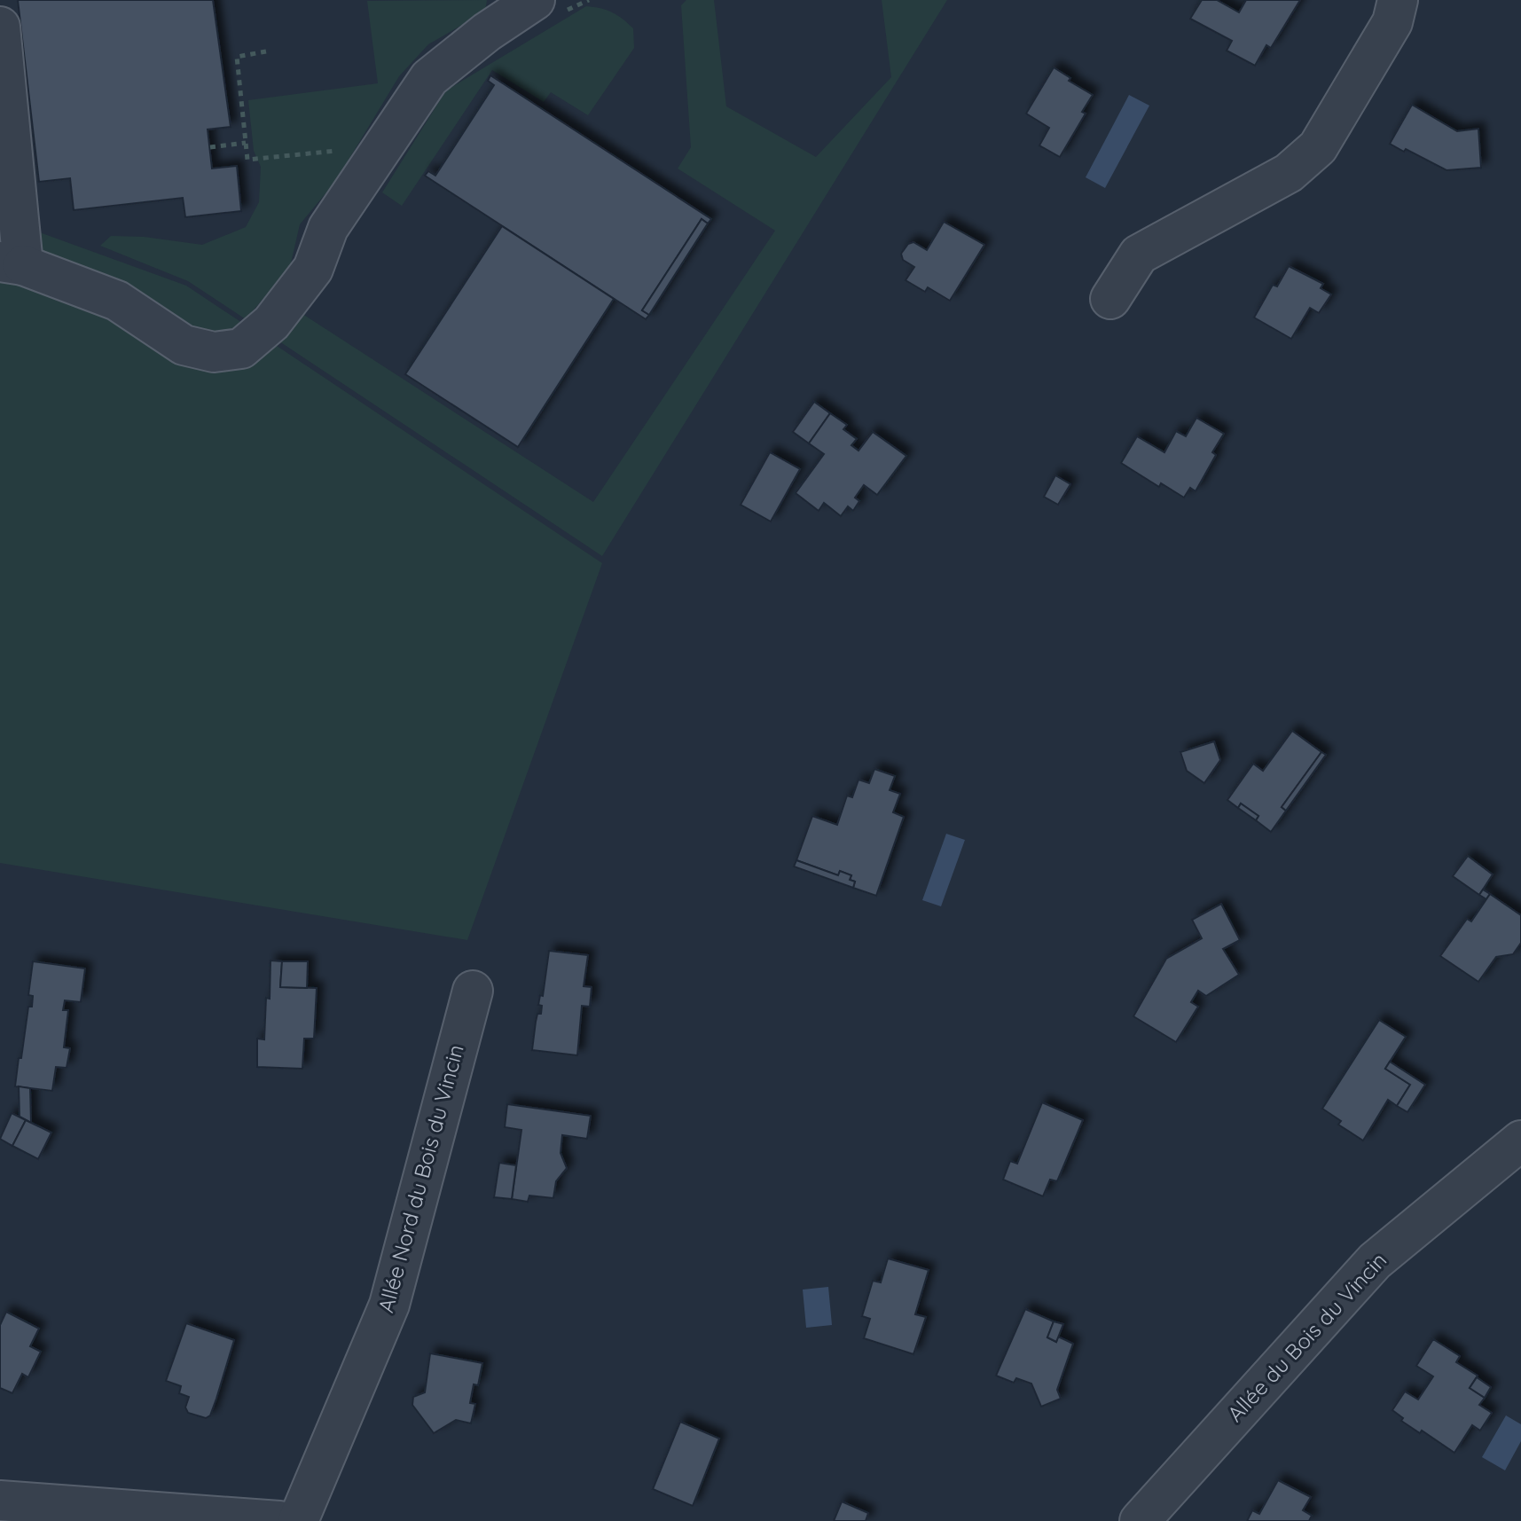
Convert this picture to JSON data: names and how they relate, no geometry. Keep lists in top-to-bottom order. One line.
{"streets":{"street":["Allée Nord du Bois du Vincin","Allée du Bois du Vincin"]}}
